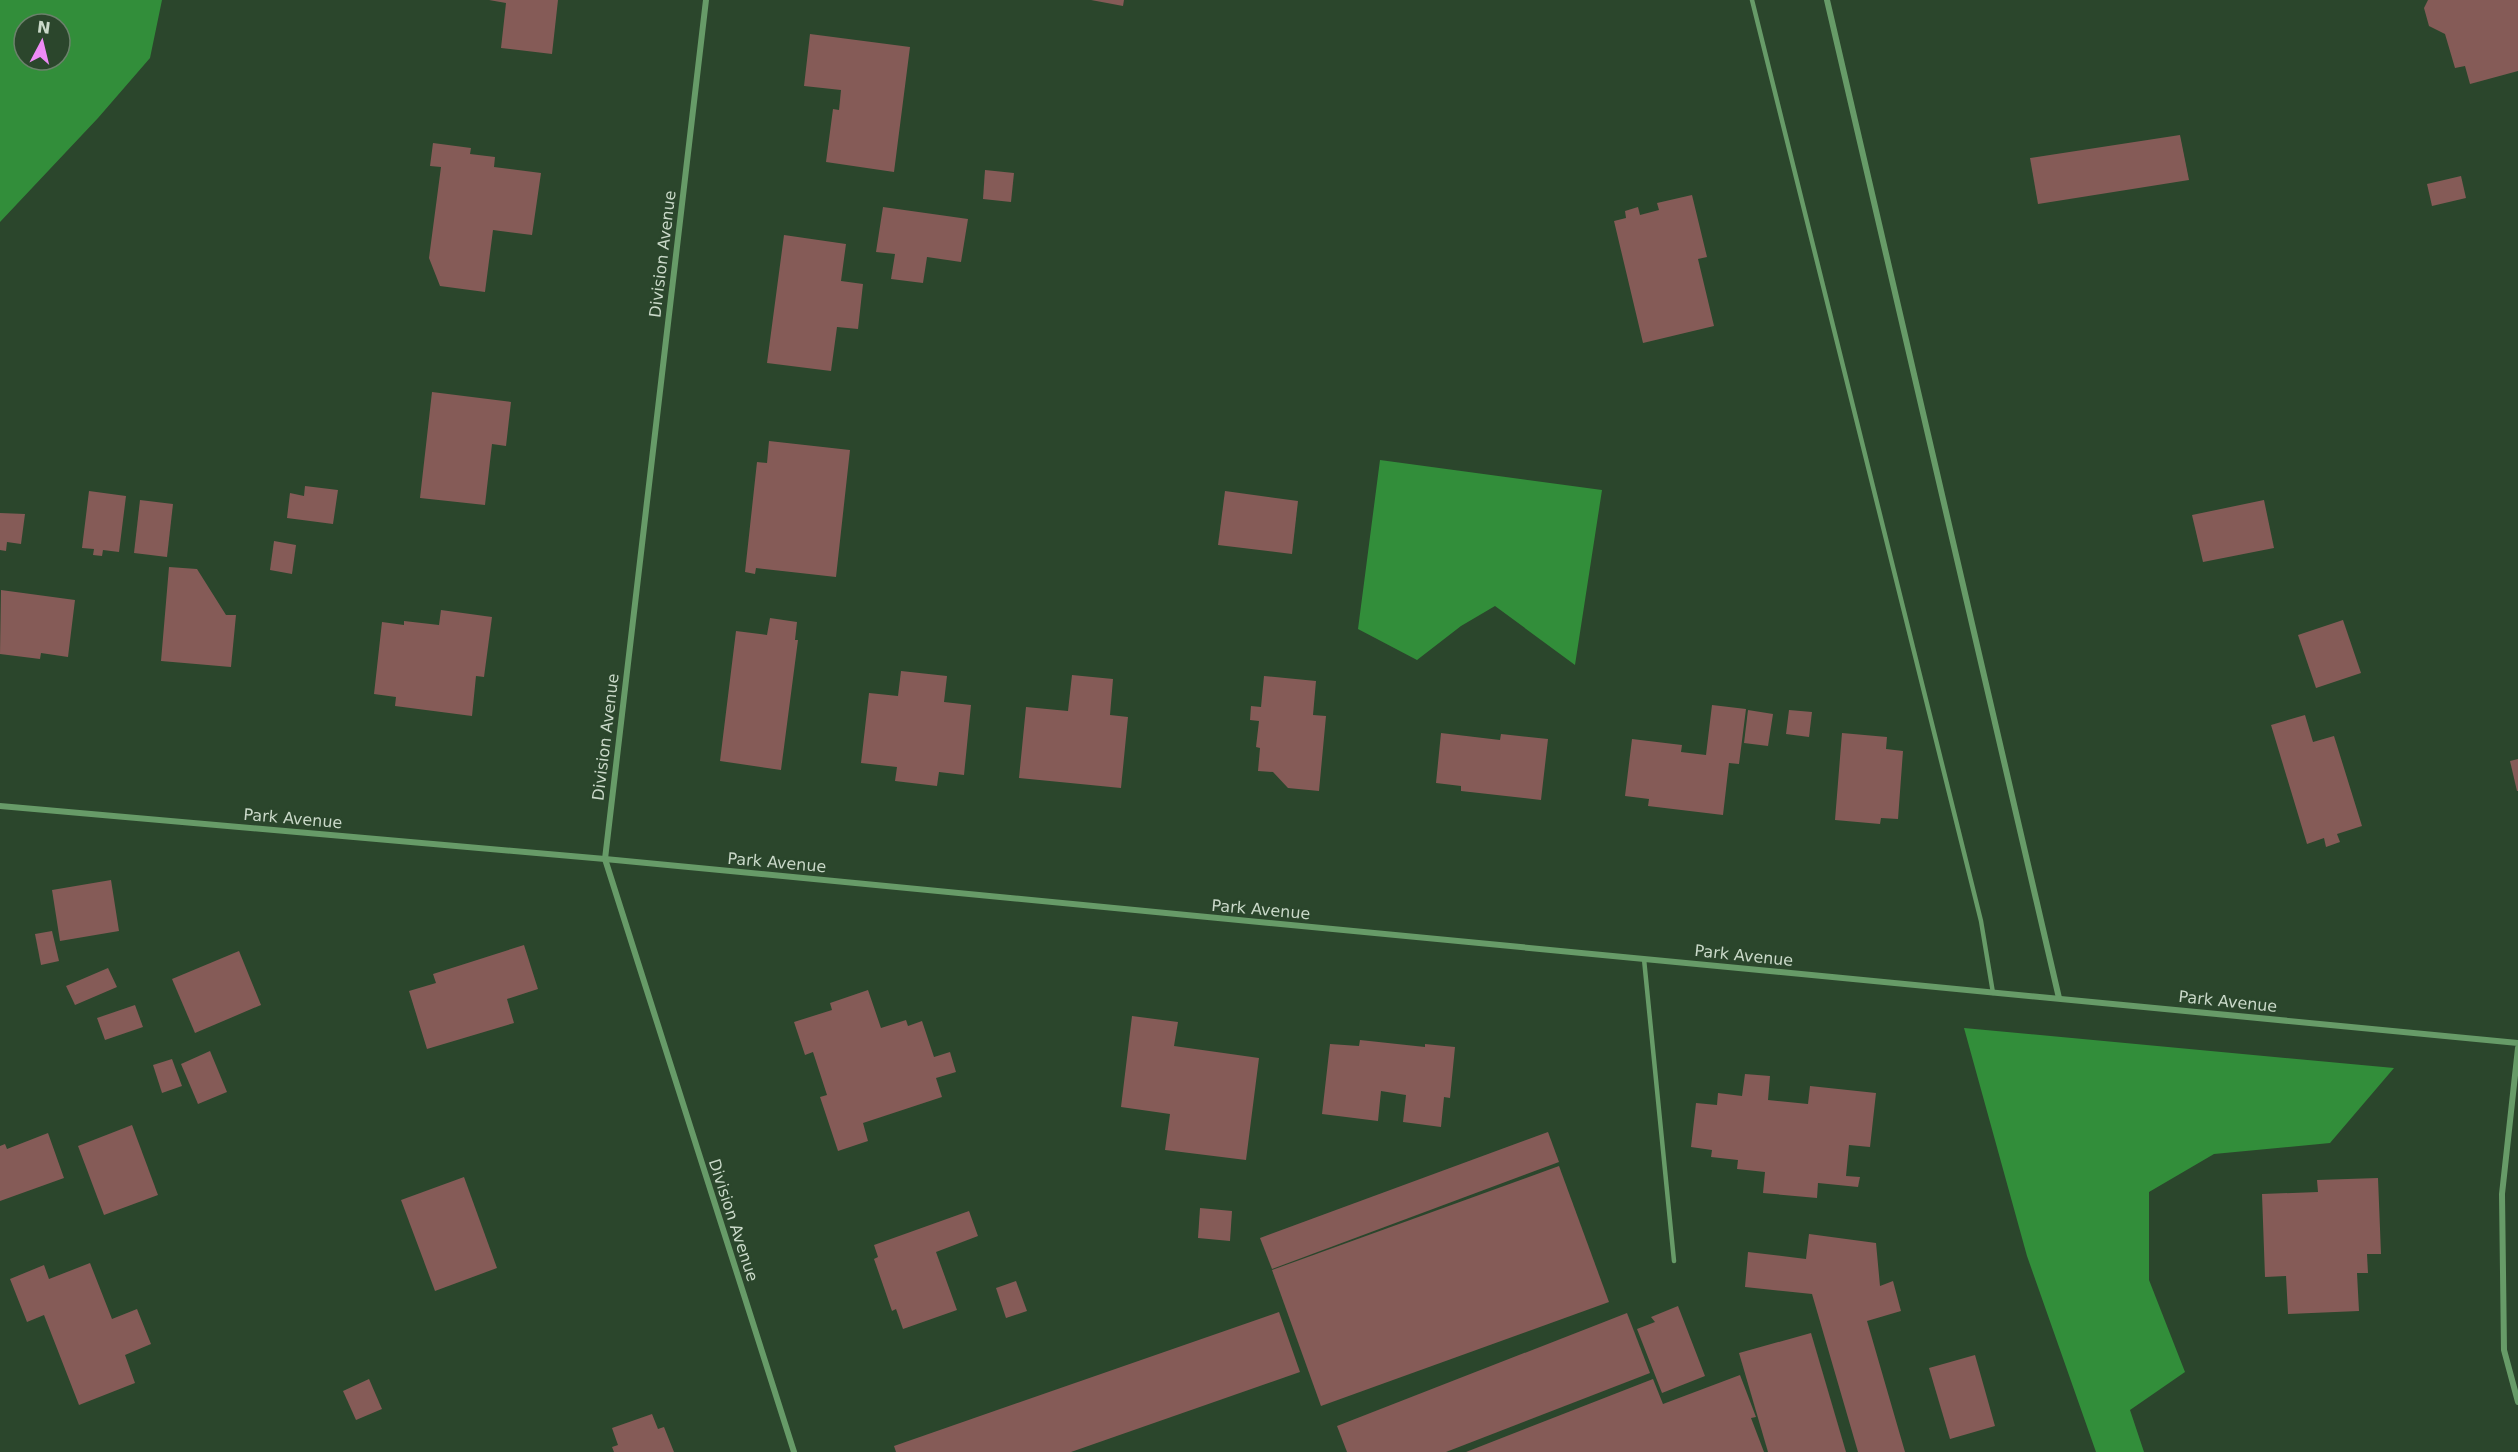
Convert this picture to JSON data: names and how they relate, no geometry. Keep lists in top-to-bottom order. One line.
{"streets":{"street":["Division Avenue","Park Avenue"]},"crossings":[["Division Avenue","Park Avenue"]],"north":"top"}
